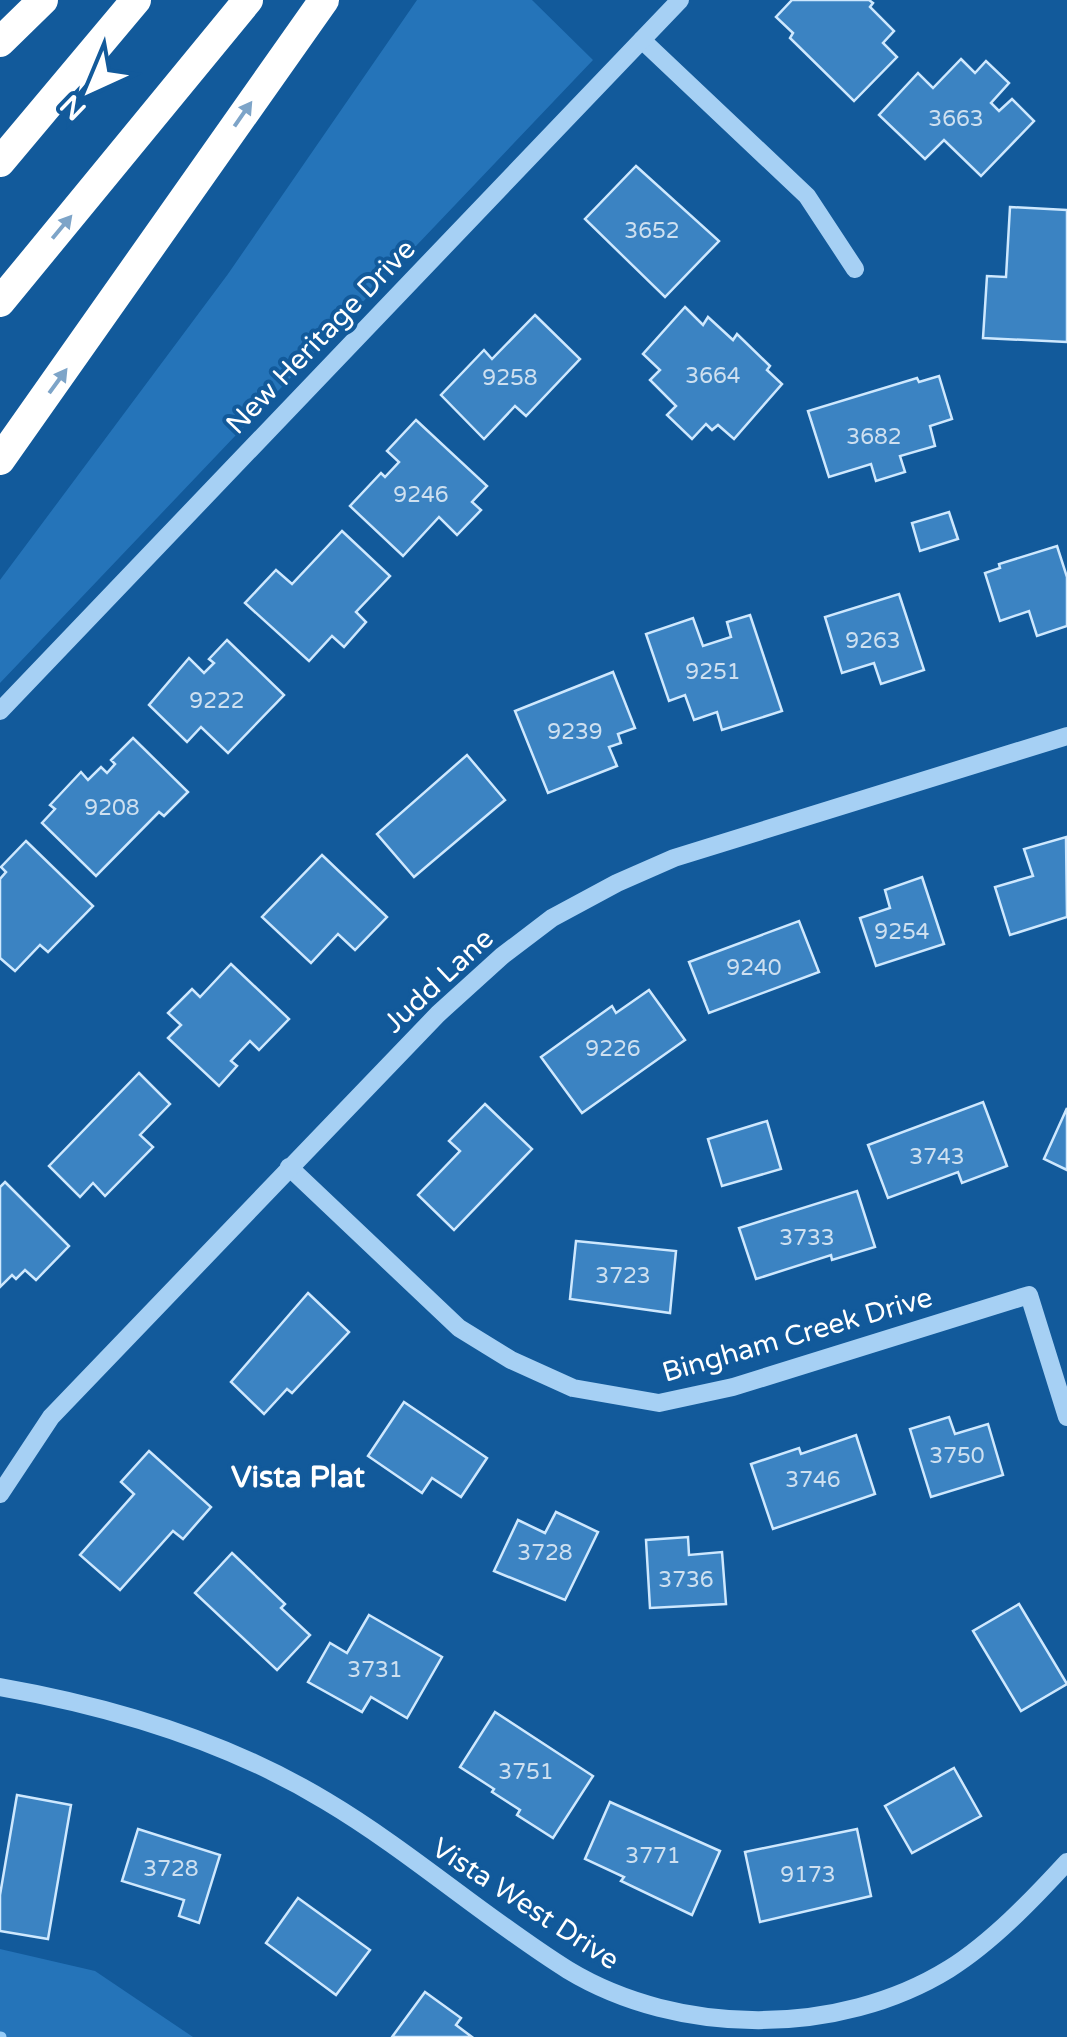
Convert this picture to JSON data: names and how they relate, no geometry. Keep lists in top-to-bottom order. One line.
{"streets":{"street":["New Heritage Drive","Judd Lane","Bingham Creek Drive","Vista West Drive"]},"crossings":[["Judd Lane","Bingham Creek Drive"]],"districts":["Vista Plat"],"house_numbers":["3663","3652","3664","9258","3682","9246","9263","9251","9222","9239","9208","9254","9240","9226","3743","3733","3723","3750","3746","3728","3736","3731","3751","3771","3728","9173"],"north":"bottom left"}
